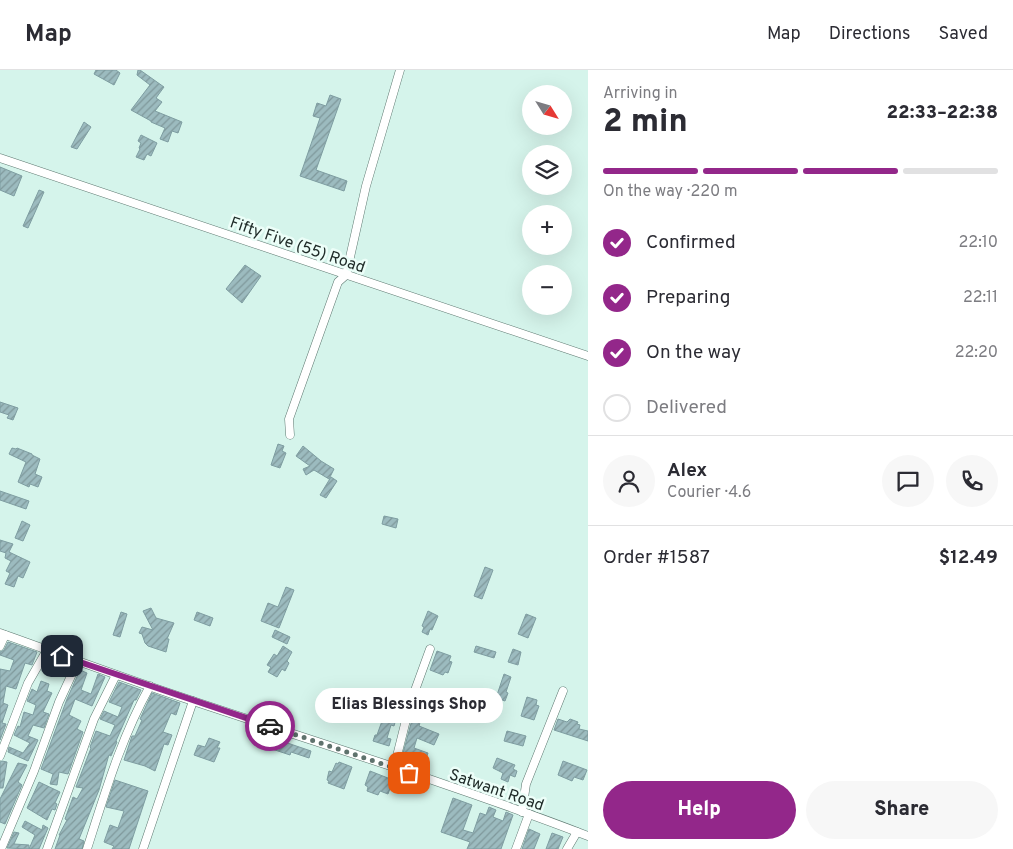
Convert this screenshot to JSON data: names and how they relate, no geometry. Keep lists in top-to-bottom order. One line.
{"streets":{"street":["Fifty Five (55) Road","Satwant Road"]},"places":["Elias Blessings Shop"],"north":"bottom right","page":{"header":"Map","nav":["Map","Directions","Saved"],"heading":["2 min","Arriving in","22:33–22:38"],"panel":["Alex","Courier · 4.6","Order #1587","$12.49"],"map_buttons":["+","−"],"bar":"On the way · 220 m","list":[["Confirmed","22:10"],["Preparing","22:11"],["On the way","22:20"],"Delivered"],"bubble":"Elias Blessings Shop","buttons":["Help","Share"]}}
